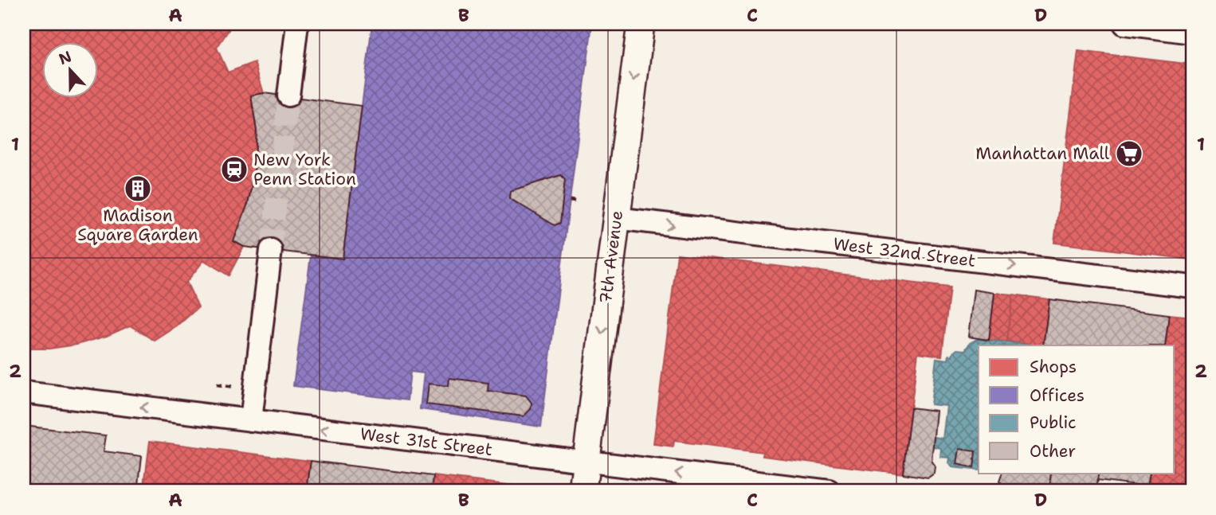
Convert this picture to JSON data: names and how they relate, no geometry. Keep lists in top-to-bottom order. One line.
{"streets":{"main road":["7th Avenue"],"street":["West 32nd Street","West 31st Street"]},"crossings":[["West 32nd Street","7th Avenue"],["7th Avenue","West 31st Street"]],"one_way":["West 32nd Street","7th Avenue","West 31st Street"],"places":{"supermarket":["Manhattan Mall"],"station":["New York Penn Station"],"building":["Madison Square Garden"]},"legend":["Shops","Offices","Public","Other"],"north":"top","grid":{"columns":["A","B","C","D"],"rows":["1","2"]}}
